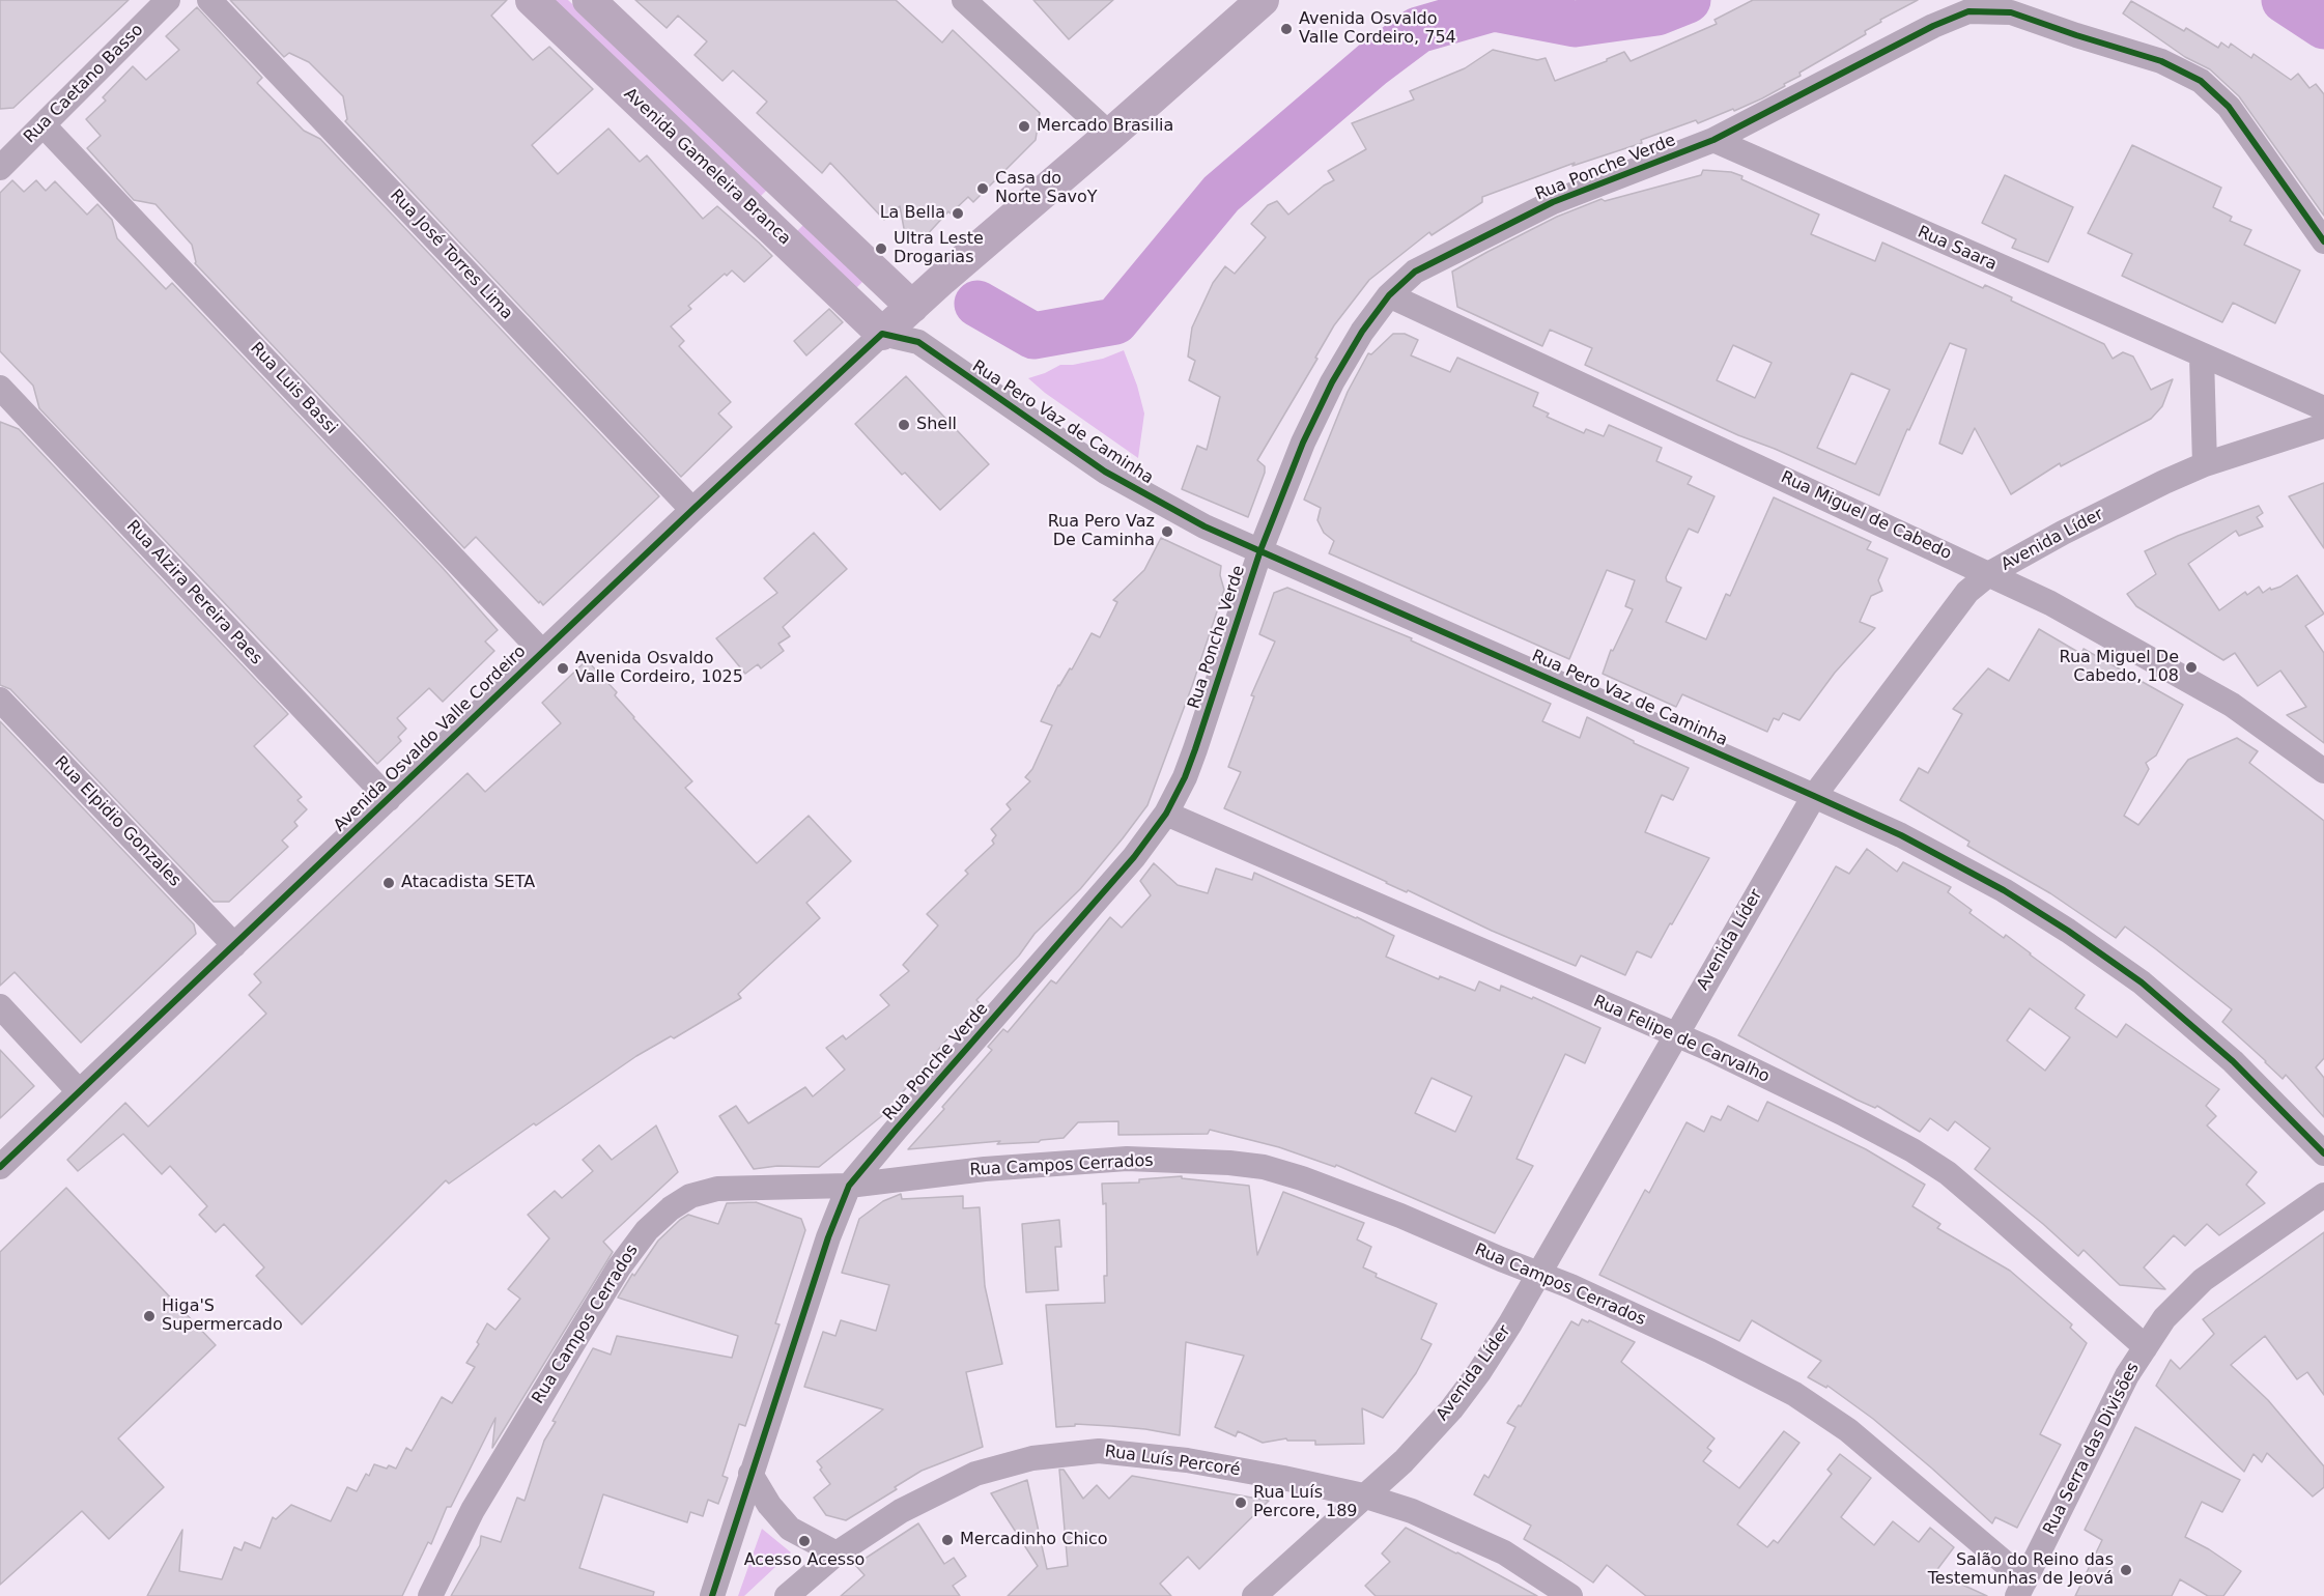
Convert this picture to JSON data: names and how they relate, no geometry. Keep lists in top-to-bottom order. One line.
{"streets":{"main road":["Avenida Gameleira Branca","Avenida Osvaldo Valle Cordeiro"],"street":["Rua Caetano Basso","Rua Ponche Verde","Rua Saara","Rua José Torres Lima","Rua Luis Bassi","Rua Pero Vaz de Caminha","Rua Miguel de Cabedo","Avenida Líder","Rua Alzira Pereira Paes","Rua Elpidio Gonzales","Rua Felipe de Carvalho","Rua Campos Cerrados","Rua Serra das Divisões","Rua Luís Percoré"]},"crossings":[["Rua Caetano Basso","Rua Luis Bassi"],["Avenida Gameleira Branca","Rua Pero Vaz de Caminha"],["Avenida Gameleira Branca","Avenida Osvaldo Valle Cordeiro"],["Rua Ponche Verde","Rua Saara"],["Rua Ponche Verde","Rua Pero Vaz de Caminha"],["Rua Ponche Verde","Rua Miguel de Cabedo"],["Rua Ponche Verde","Rua Felipe de Carvalho"],["Rua Ponche Verde","Rua Campos Cerrados"],["Rua José Torres Lima","Avenida Osvaldo Valle Cordeiro"],["Rua Luis Bassi","Avenida Osvaldo Valle Cordeiro"],["Rua Pero Vaz de Caminha","Avenida Líder"],["Rua Pero Vaz de Caminha","Avenida Osvaldo Valle Cordeiro"],["Rua Miguel de Cabedo","Avenida Líder"],["Avenida Líder","Rua Felipe de Carvalho"],["Avenida Líder","Rua Campos Cerrados"],["Avenida Líder","Rua Luís Percoré"],["Rua Alzira Pereira Paes","Avenida Osvaldo Valle Cordeiro"],["Avenida Osvaldo Valle Cordeiro","Rua Elpidio Gonzales"],["Rua Felipe de Carvalho","Rua Serra das Divisões"],["Rua Campos Cerrados","Rua Serra das Divisões"]],"places":["Avenida Osvaldo Valle Cordeiro, 754","Mercado Brasilia","Casa do Norte SavoY","La Bella","Ultra Leste Drogarias","Shell","Rua Pero Vaz De Caminha","Rua Miguel De Cabedo, 108","Avenida Osvaldo Valle Cordeiro, 1025","Atacadista SETA","Higa'S Supermercado","Rua Luís Percore, 189","Mercadinho Chico","Acesso Acesso","Salão do Reino das Testemunhas de Jeová"]}
